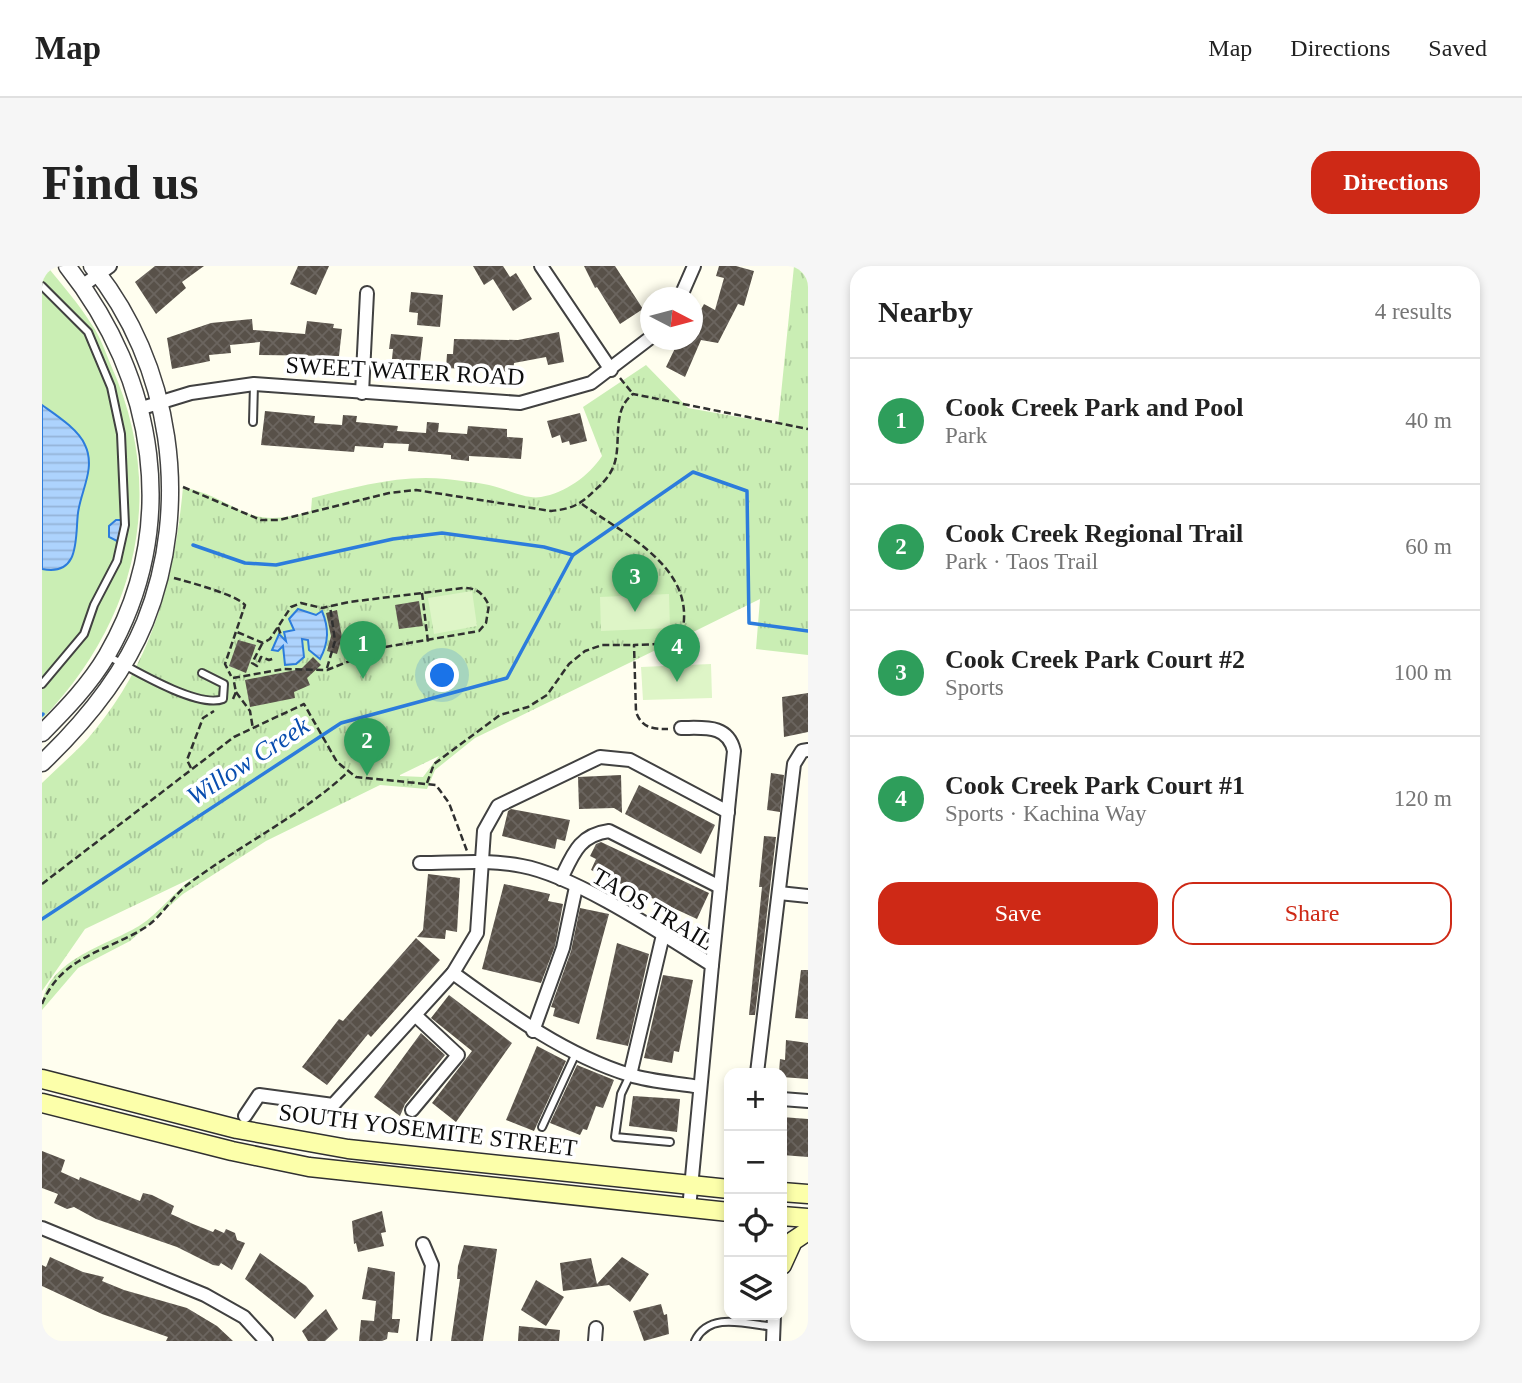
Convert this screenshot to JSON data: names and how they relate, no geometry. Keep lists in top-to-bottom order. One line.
{"streets":{"main road":["SOUTH YOSEMITE STREET"],"street":["SWEET WATER ROAD","TAOS TRAIL"]},"crossings":[["TAOS TRAIL","SOUTH YOSEMITE STREET"]],"water":["Willow Creek"],"north":"right","page":{"header":"Map","nav":["Map","Directions","Saved"],"buttons":["Directions",["Save","Share"]],"title":"Find us","heading":["Nearby","4 results"],"list":[{"mark":"1","name":"Cook Creek Park and Pool","note":"Park","value":"40 m"},{"mark":"2","name":"Cook Creek Regional Trail","note":"Park · Taos Trail","value":"60 m"},{"mark":"3","name":"Cook Creek Park Court #2","note":"Sports","value":"100 m"},{"mark":"4","name":"Cook Creek Park Court #1","note":"Sports · Kachina Way","value":"120 m"}],"pins":["3","1","4","2"],"map_buttons":["+","−"]}}
